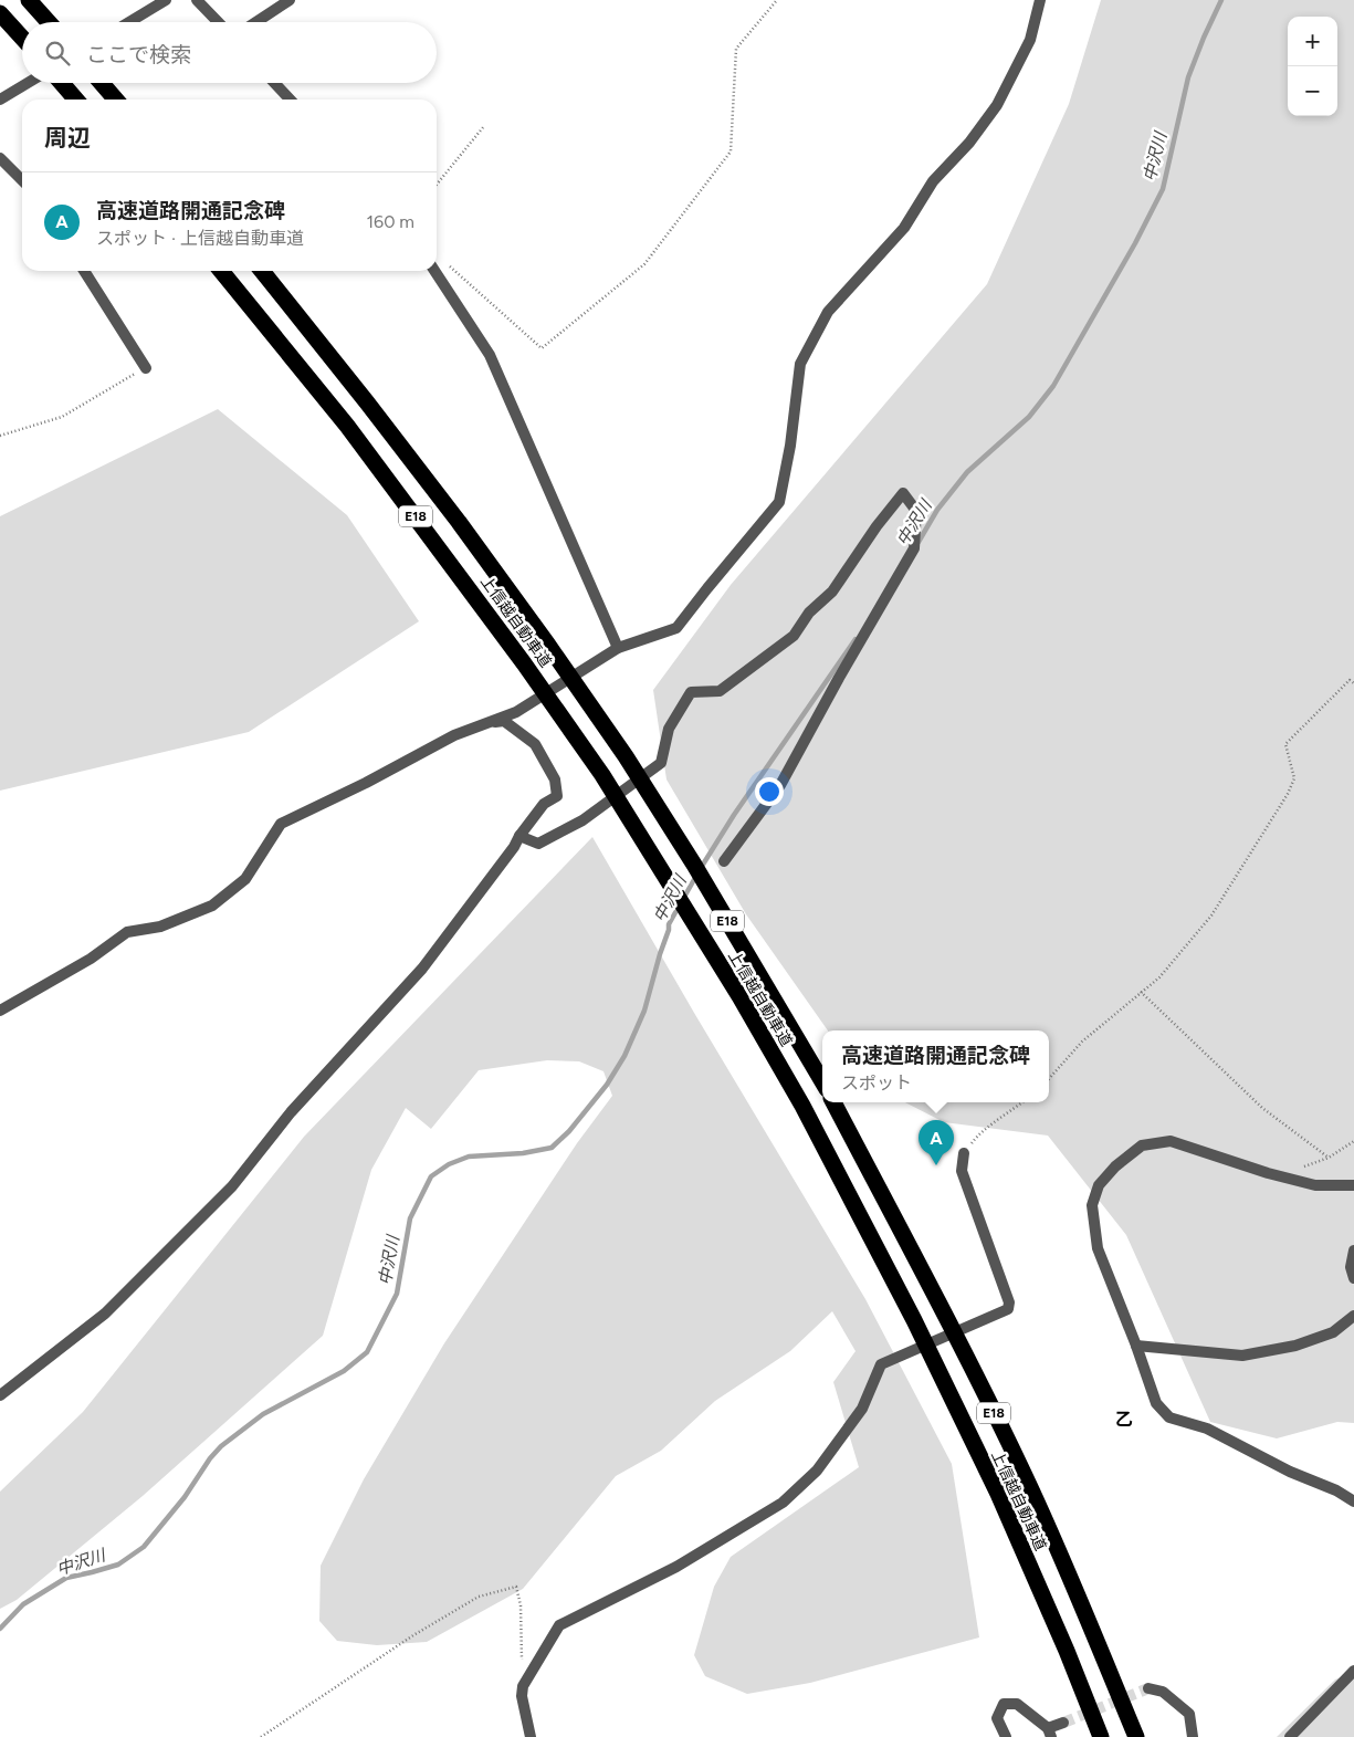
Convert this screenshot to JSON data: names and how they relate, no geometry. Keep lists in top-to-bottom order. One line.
{"streets":{"highway":["E18","上信越自動車道"]},"districts":["乙"],"water":["中沢川"],"page":{"map_buttons":["+","−"],"search":"ここで検索","heading":"周辺","list":[{"mark":"A","name":"高速道路開通記念碑","note":"スポット · 上信越自動車道","value":"160 m"}],"popup":["高速道路開通記念碑","スポット"],"pins":"A"}}
